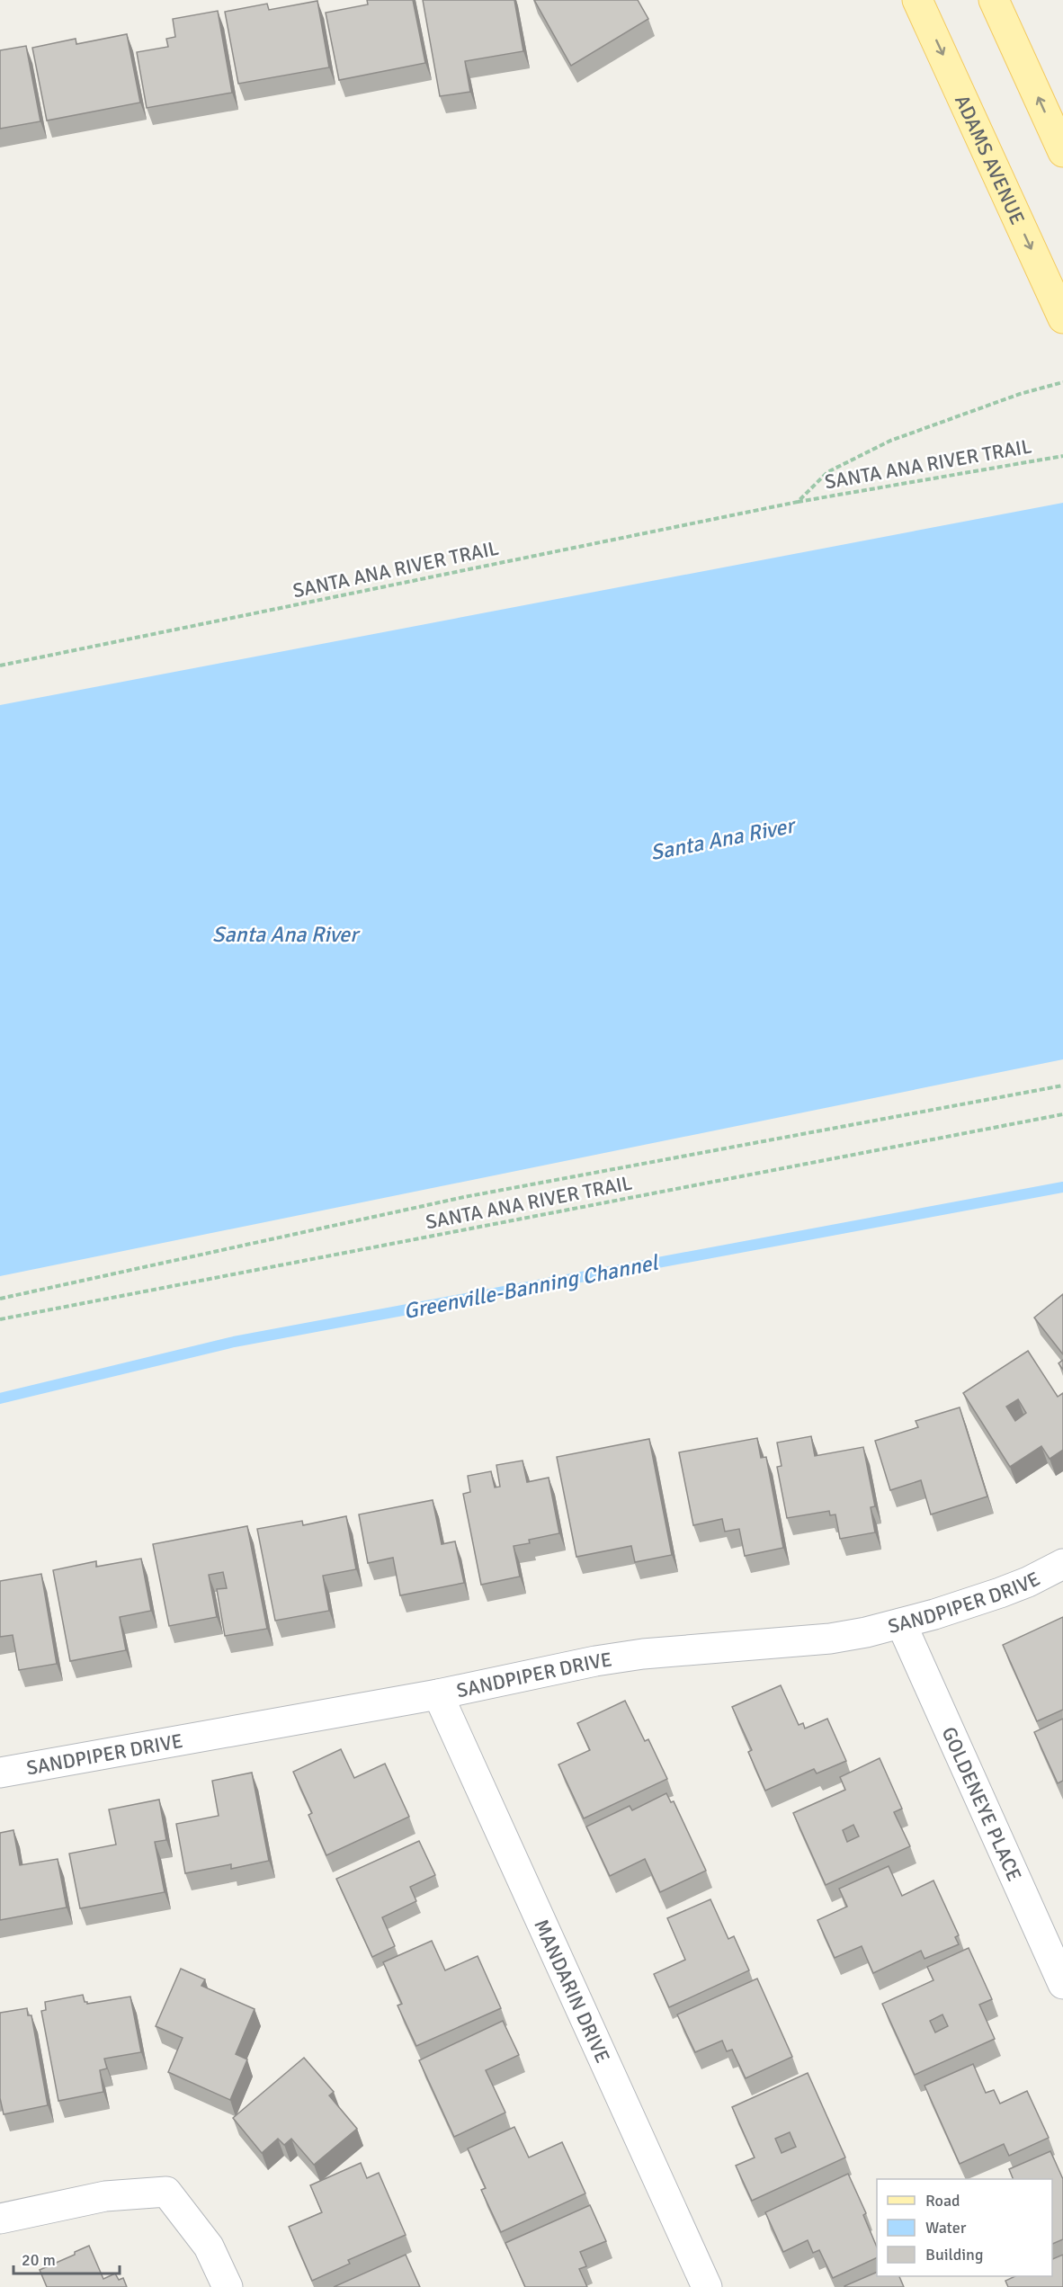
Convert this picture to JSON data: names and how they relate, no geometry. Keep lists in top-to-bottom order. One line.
{"streets":{"main road":["ADAMS AVENUE"],"street":["SANDPIPER DRIVE","GOLDENEYE PLACE","MANDARIN DRIVE"],"path":["SANTA ANA RIVER TRAIL"]},"crossings":[["SANDPIPER DRIVE","GOLDENEYE PLACE"],["SANDPIPER DRIVE","MANDARIN DRIVE"]],"water":["Santa Ana River","Greenville-Banning Channel"],"legend":["Road","Water","Building"],"scale_bar":"20 m"}
